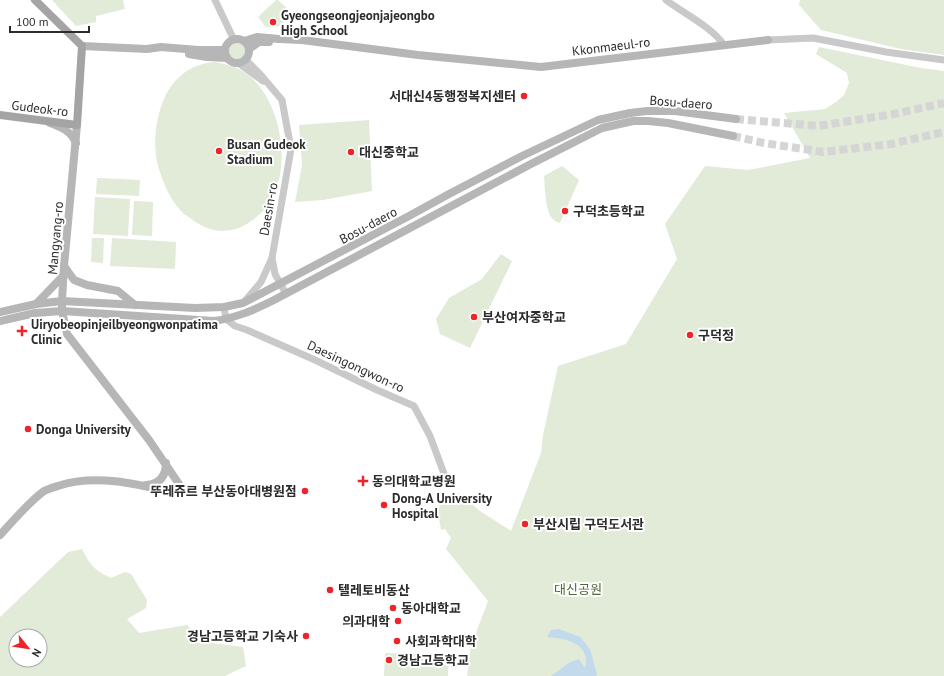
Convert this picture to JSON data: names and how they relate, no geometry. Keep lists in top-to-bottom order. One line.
{"streets":{"main road":["Kkonmaeul-ro","Bosu-daero","Gudeok-ro","Mangyang-ro"],"street":["Daesin-ro","Daesingongwon-ro"]},"crossings":[["Kkonmaeul-ro","Daesin-ro"],["Bosu-daero","Daesin-ro"],["Bosu-daero","Mangyang-ro"],["Bosu-daero","Daesingongwon-ro"],["Gudeok-ro","Mangyang-ro"]],"parks":["대신공원"],"places":{"other":["Gyeongseongjeonjajeongbo High School","서대신4동행정복지센터","Busan Gudeok Stadium","대신중학교","구덕초등학교","부산여자중학교","구덕정","Donga University","뚜레쥬르 부산동아대병원점","Dong-A University Hospital","부산시립 구덕도서관","텔레토비동산","동아대학교","의과대학","경남고등학교 기숙사","사회과학대학","경남고등학교"],"health":["Uiryobeopinjeilbyeongwonpatima Clinic","동의대학교병원"]},"scale_bar":"100 m","north":"bottom right"}
